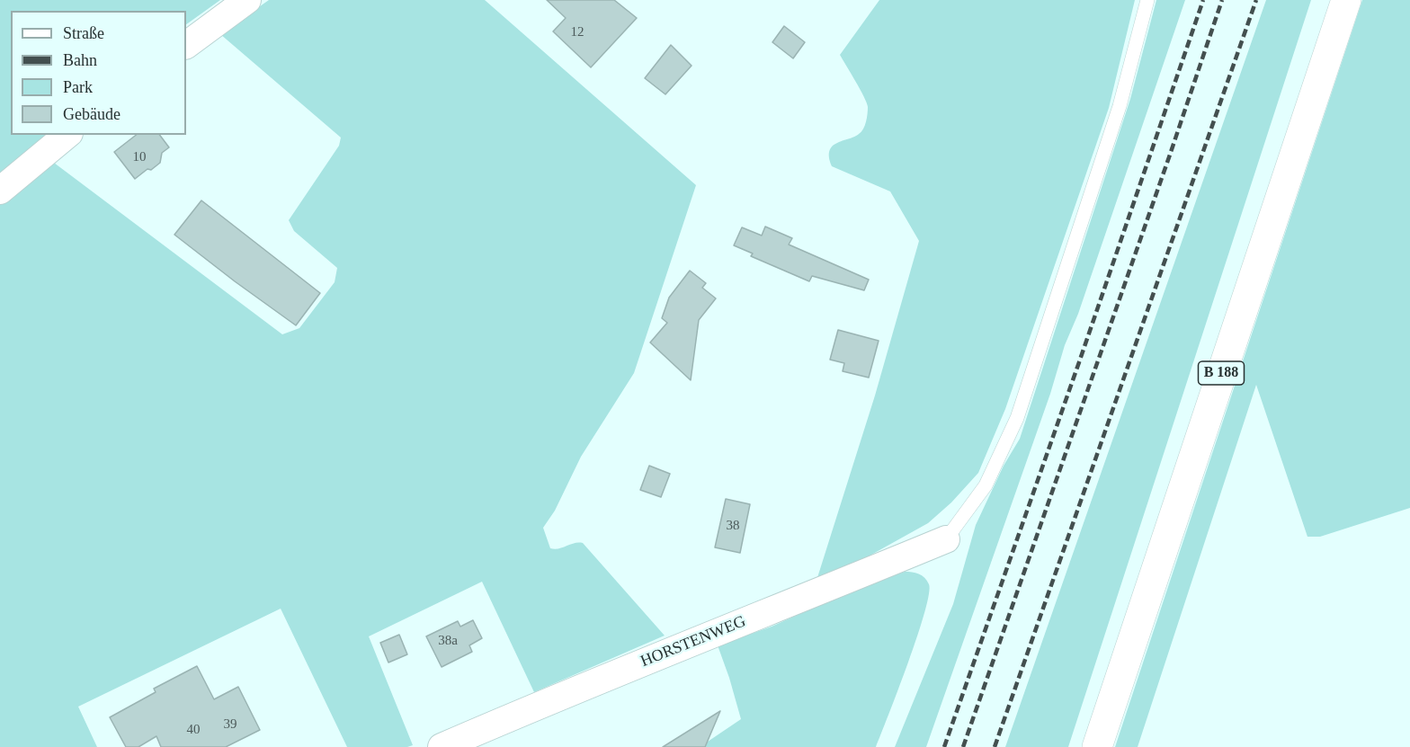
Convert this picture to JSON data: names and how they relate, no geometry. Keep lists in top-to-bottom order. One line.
{"streets":{"main road":["B 188"],"street":["HORSTENWEG"]},"house_numbers":["12","10","38","38a","39","40"],"legend":["Straße","Bahn","Park","Gebäude"]}
